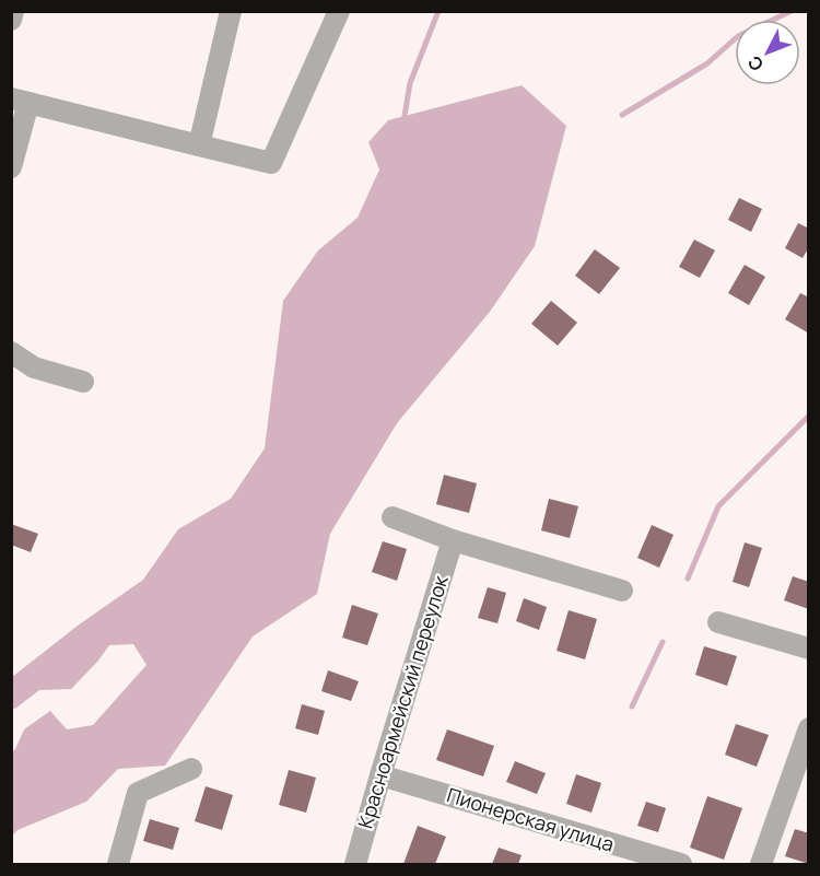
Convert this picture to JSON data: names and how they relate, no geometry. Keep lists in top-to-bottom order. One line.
{"streets":{"street":["Красноармейский переулок","Пионерская улица"]},"crossings":[["Красноармейский переулок","Пионерская улица"]],"north":"bottom left"}
